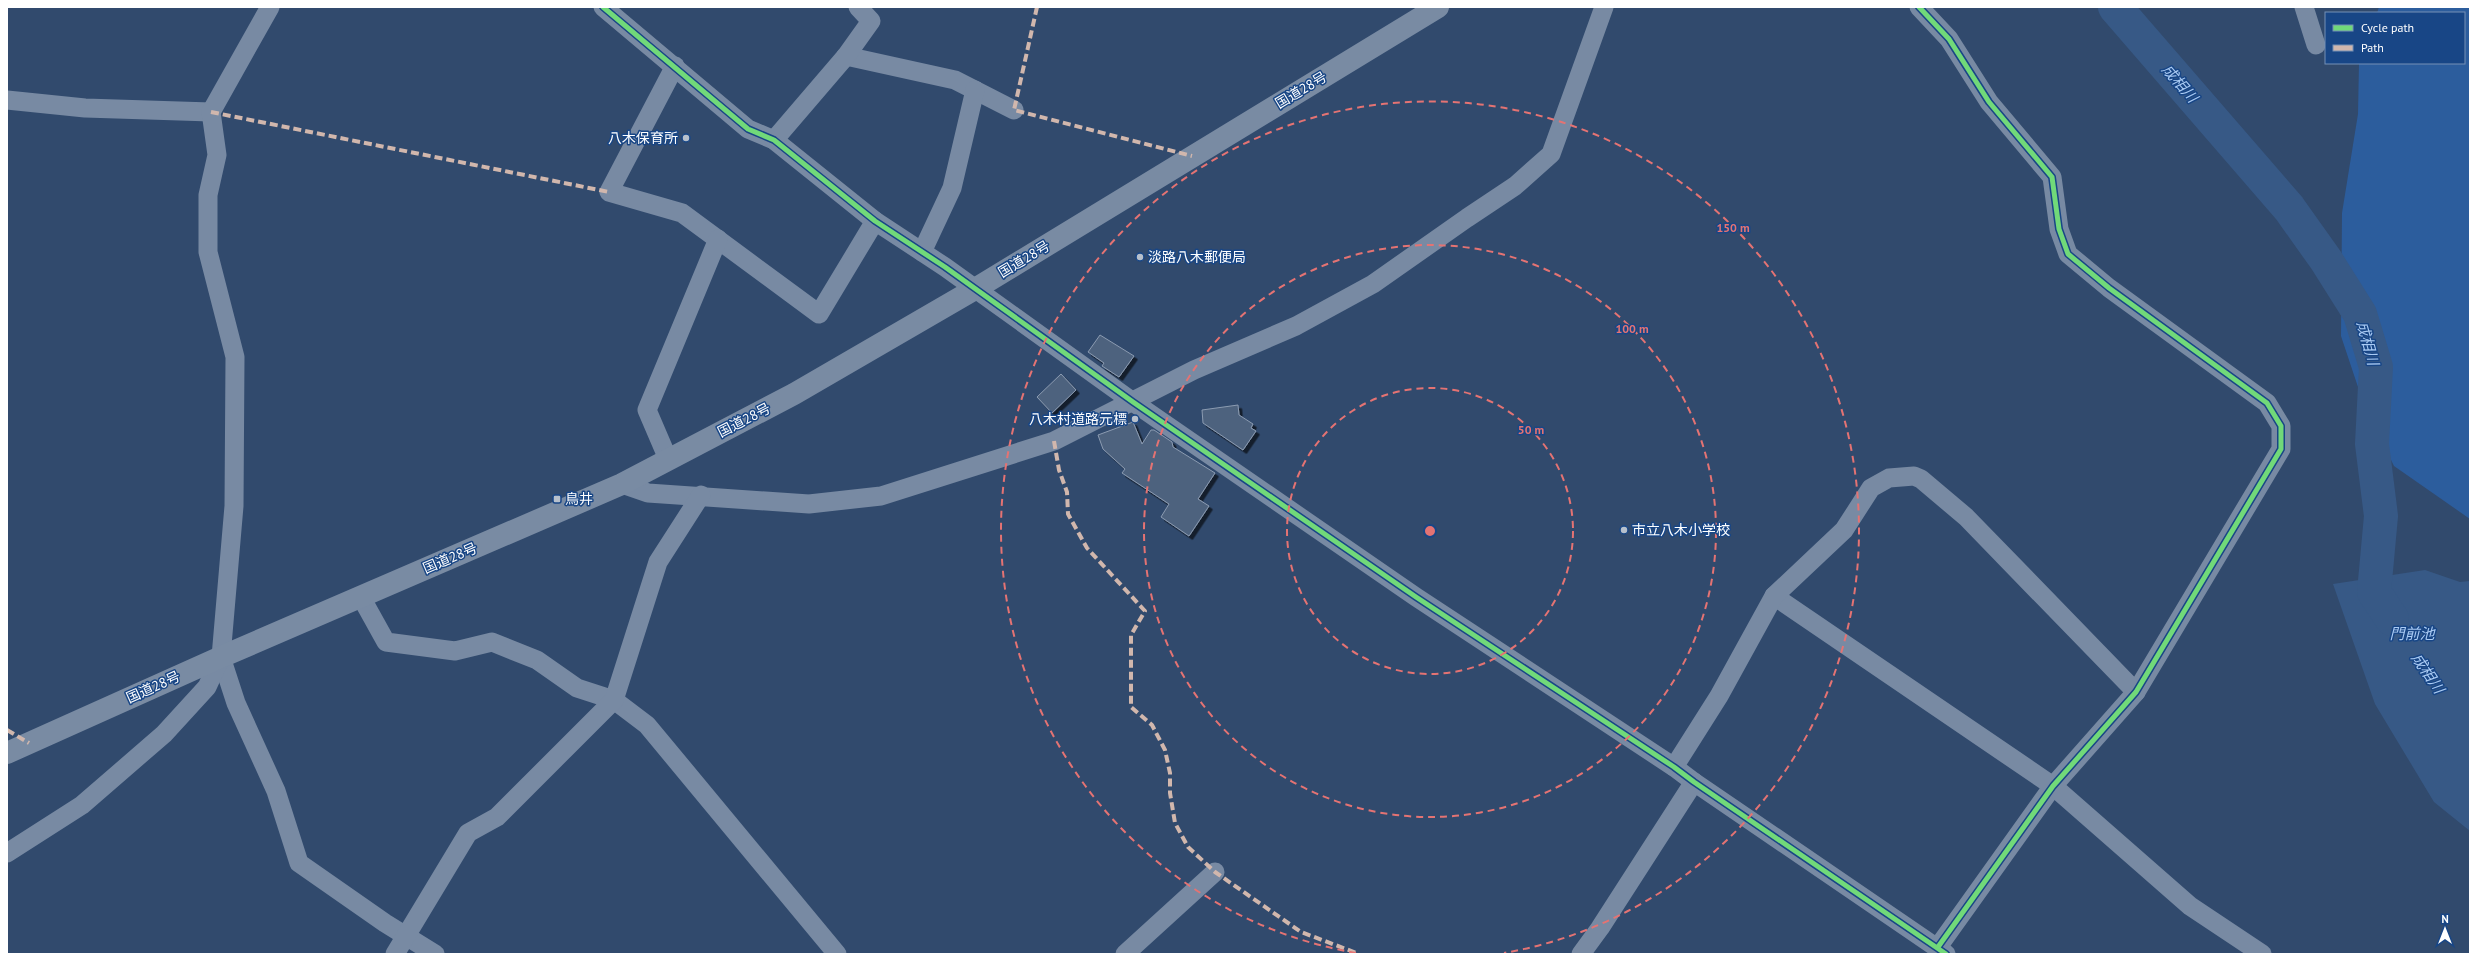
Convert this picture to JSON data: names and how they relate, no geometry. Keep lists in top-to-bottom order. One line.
{"streets":{"highway":["国道28号"]},"water":["成相川","門前池"],"places":{"other":["八木保育所","淡路八木郵便局","八木村道路元標","市立八木小学校"],"transit":["鳥井"]},"legend":["Cycle path","Path"],"north":"top","rings":["150 m","100 m","50 m"]}
